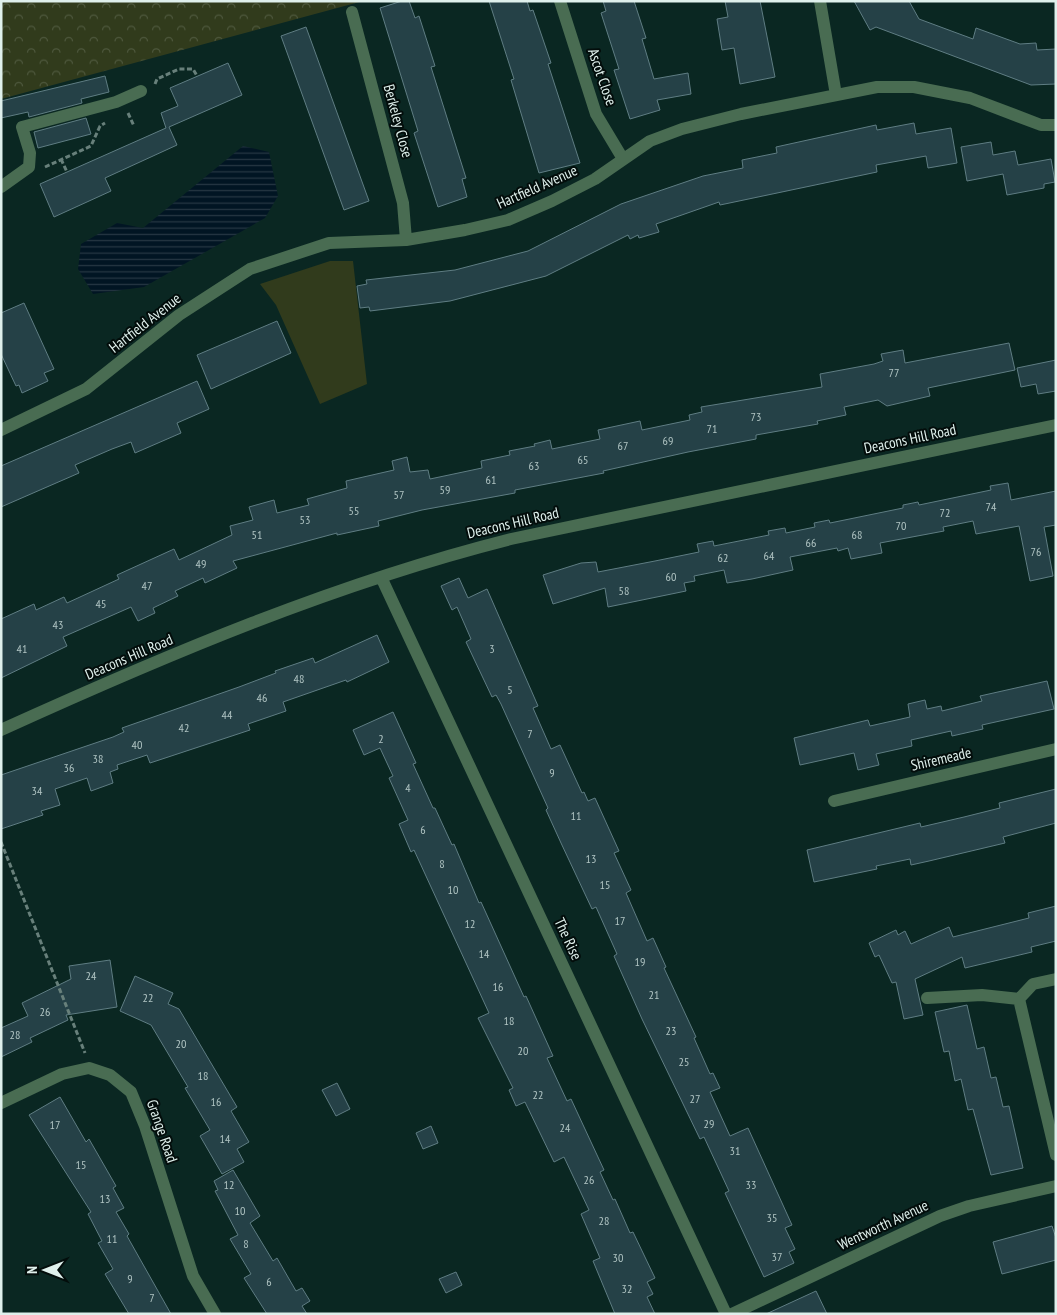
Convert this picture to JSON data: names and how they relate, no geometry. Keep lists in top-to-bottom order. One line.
{"streets":{"street":["Ascot Close","Berkeley Close","Hartfield Avenue","Deacons Hill Road","Shiremeade","The Rise","Grange Road","Wentworth Avenue"]},"crossings":[["Ascot Close","Hartfield Avenue"],["Berkeley Close","Hartfield Avenue"],["Deacons Hill Road","The Rise"]],"house_numbers":["77","73","71","69","67","65","63","61","59","57","74","55","72","53","70","51","68","66","76","64","62","49","60","47","58","45","43","41","3","48","5","46","44","42","7","2","40","38","36","9","4","34","11","6","13","8","15","10","17","12","14","19","24","16","21","22","26","18","23","28","20","20","25","18","22","27","16","29","17","24","14","31","15","26","12","33","13","10","35","28","11","8","37","30","9","6","32","7"],"north":"left"}
